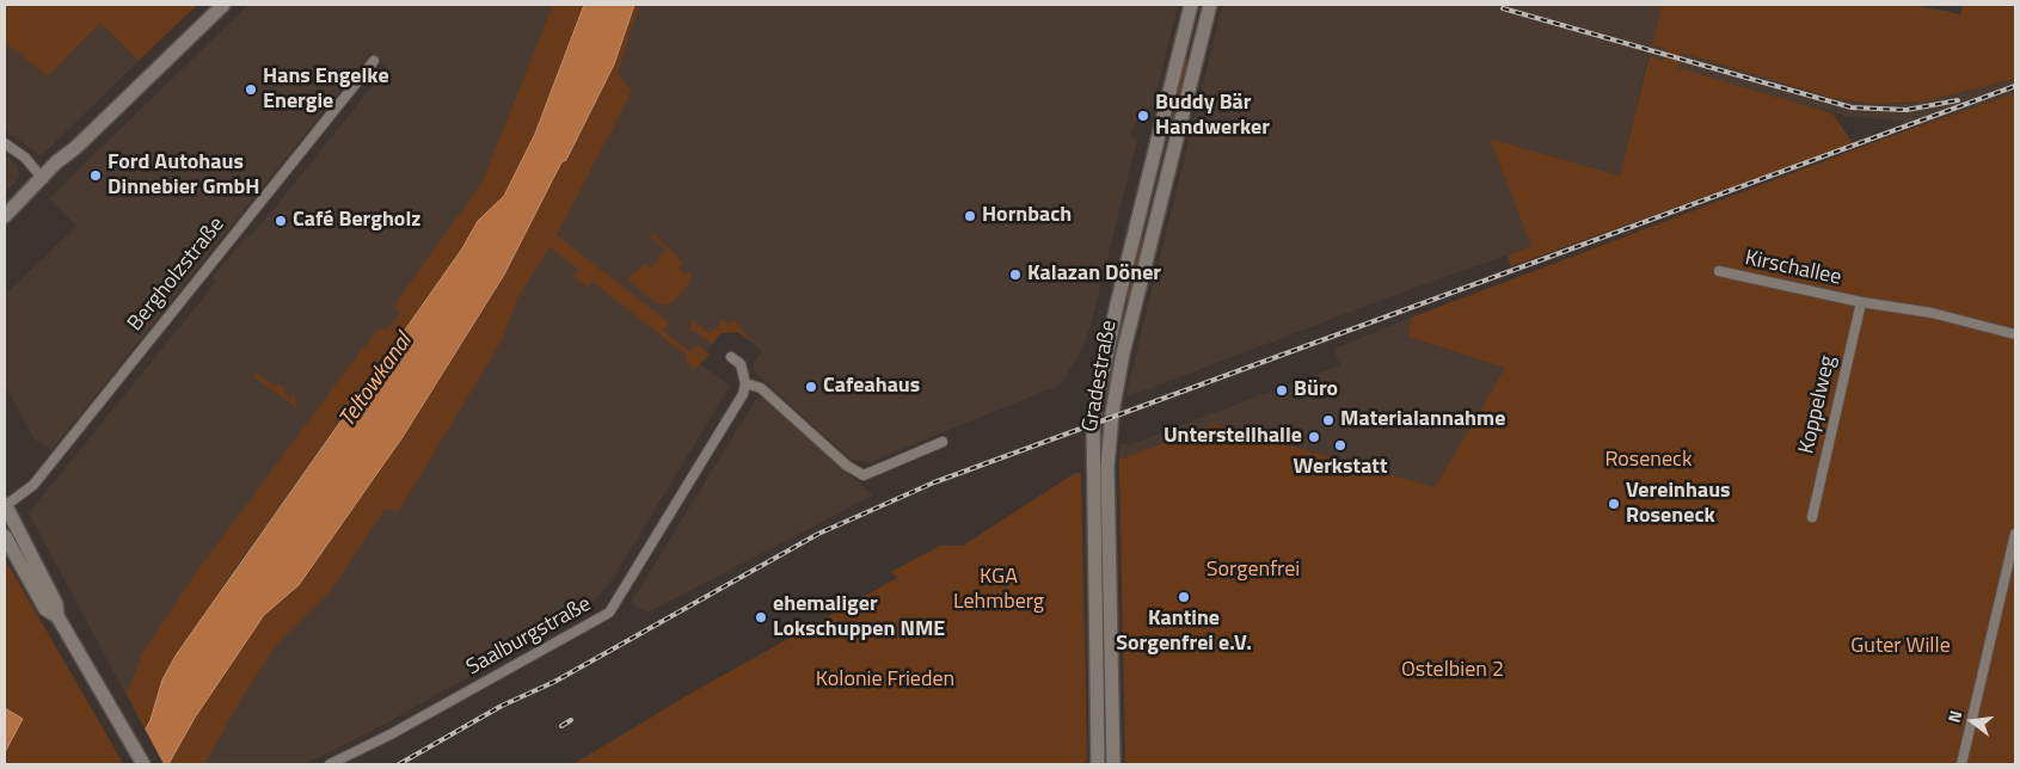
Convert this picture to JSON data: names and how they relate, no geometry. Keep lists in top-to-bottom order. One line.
{"streets":{"main road":["Gradestraße"],"street":["Kirschallee","Bergholzstraße","Koppelweg","Saalburgstraße"]},"crossings":[["Kirschallee","Koppelweg"]],"water":["Teltowkanal"],"parks":["Roseneck","Sorgenfrei","KGA Lehmberg","Guter Wille","Ostelbien 2","Kolonie Frieden"],"places":["Hans Engelke Energie","Buddy Bär Handwerker","Ford Autohaus Dinnebier GmbH","Hornbach","Café Bergholz","Kalazan Döner","Cafeahaus","Büro","Materialannahme","Unterstellhalle","Werkstatt","Vereinhaus Roseneck","Kantine Sorgenfrei e.V.","ehemaliger Lokschuppen NME"],"north":"left"}
